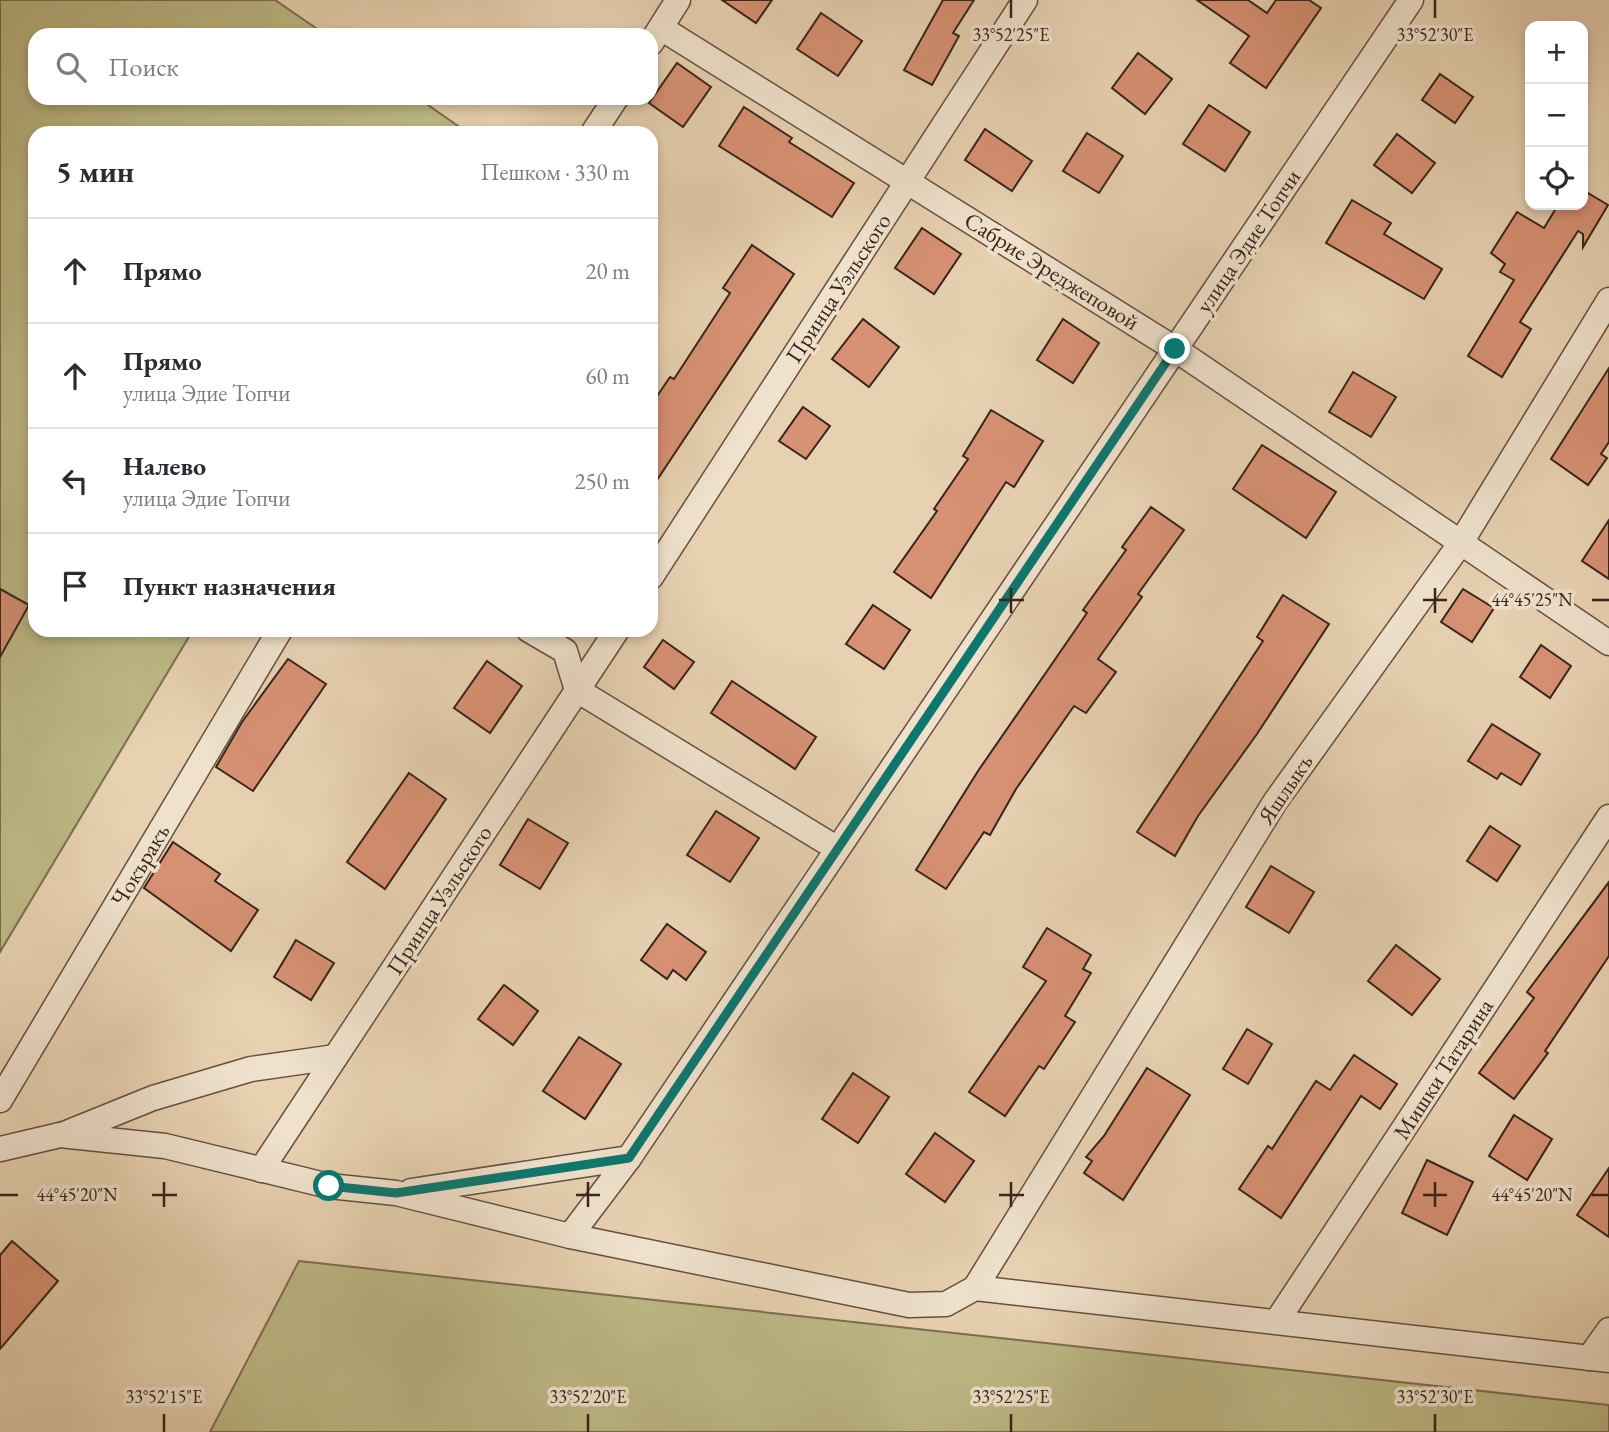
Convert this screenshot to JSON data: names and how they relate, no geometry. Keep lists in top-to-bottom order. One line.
{"streets":{"street":["улица Эдие Топчи","Сабрие Эреджеповой","Принца Уэльского","Яшлыкъ","Чокъракъ","Мишки Татарина"]},"crossings":[["улица Эдие Топчи","Сабрие Эреджеповой"],["Сабрие Эреджеповой","Принца Уэльского"],["Сабрие Эреджеповой","Яшлыкъ"]],"page":{"map_buttons":["+","−"],"search":"Поиск","heading":["5 мин","Пешком · 330 m"],"list":[["Прямо","20 m"],["Прямо","улица Эдие Топчи","60 m"],["Налево","улица Эдие Топчи","250 m"],"Пункт назначения"]},"coordinates":["33°52'25\"E","33°52'30\"E","44°45'25\"N","44°45'20\"N","33°52'15\"E","33°52'20\"E"]}
